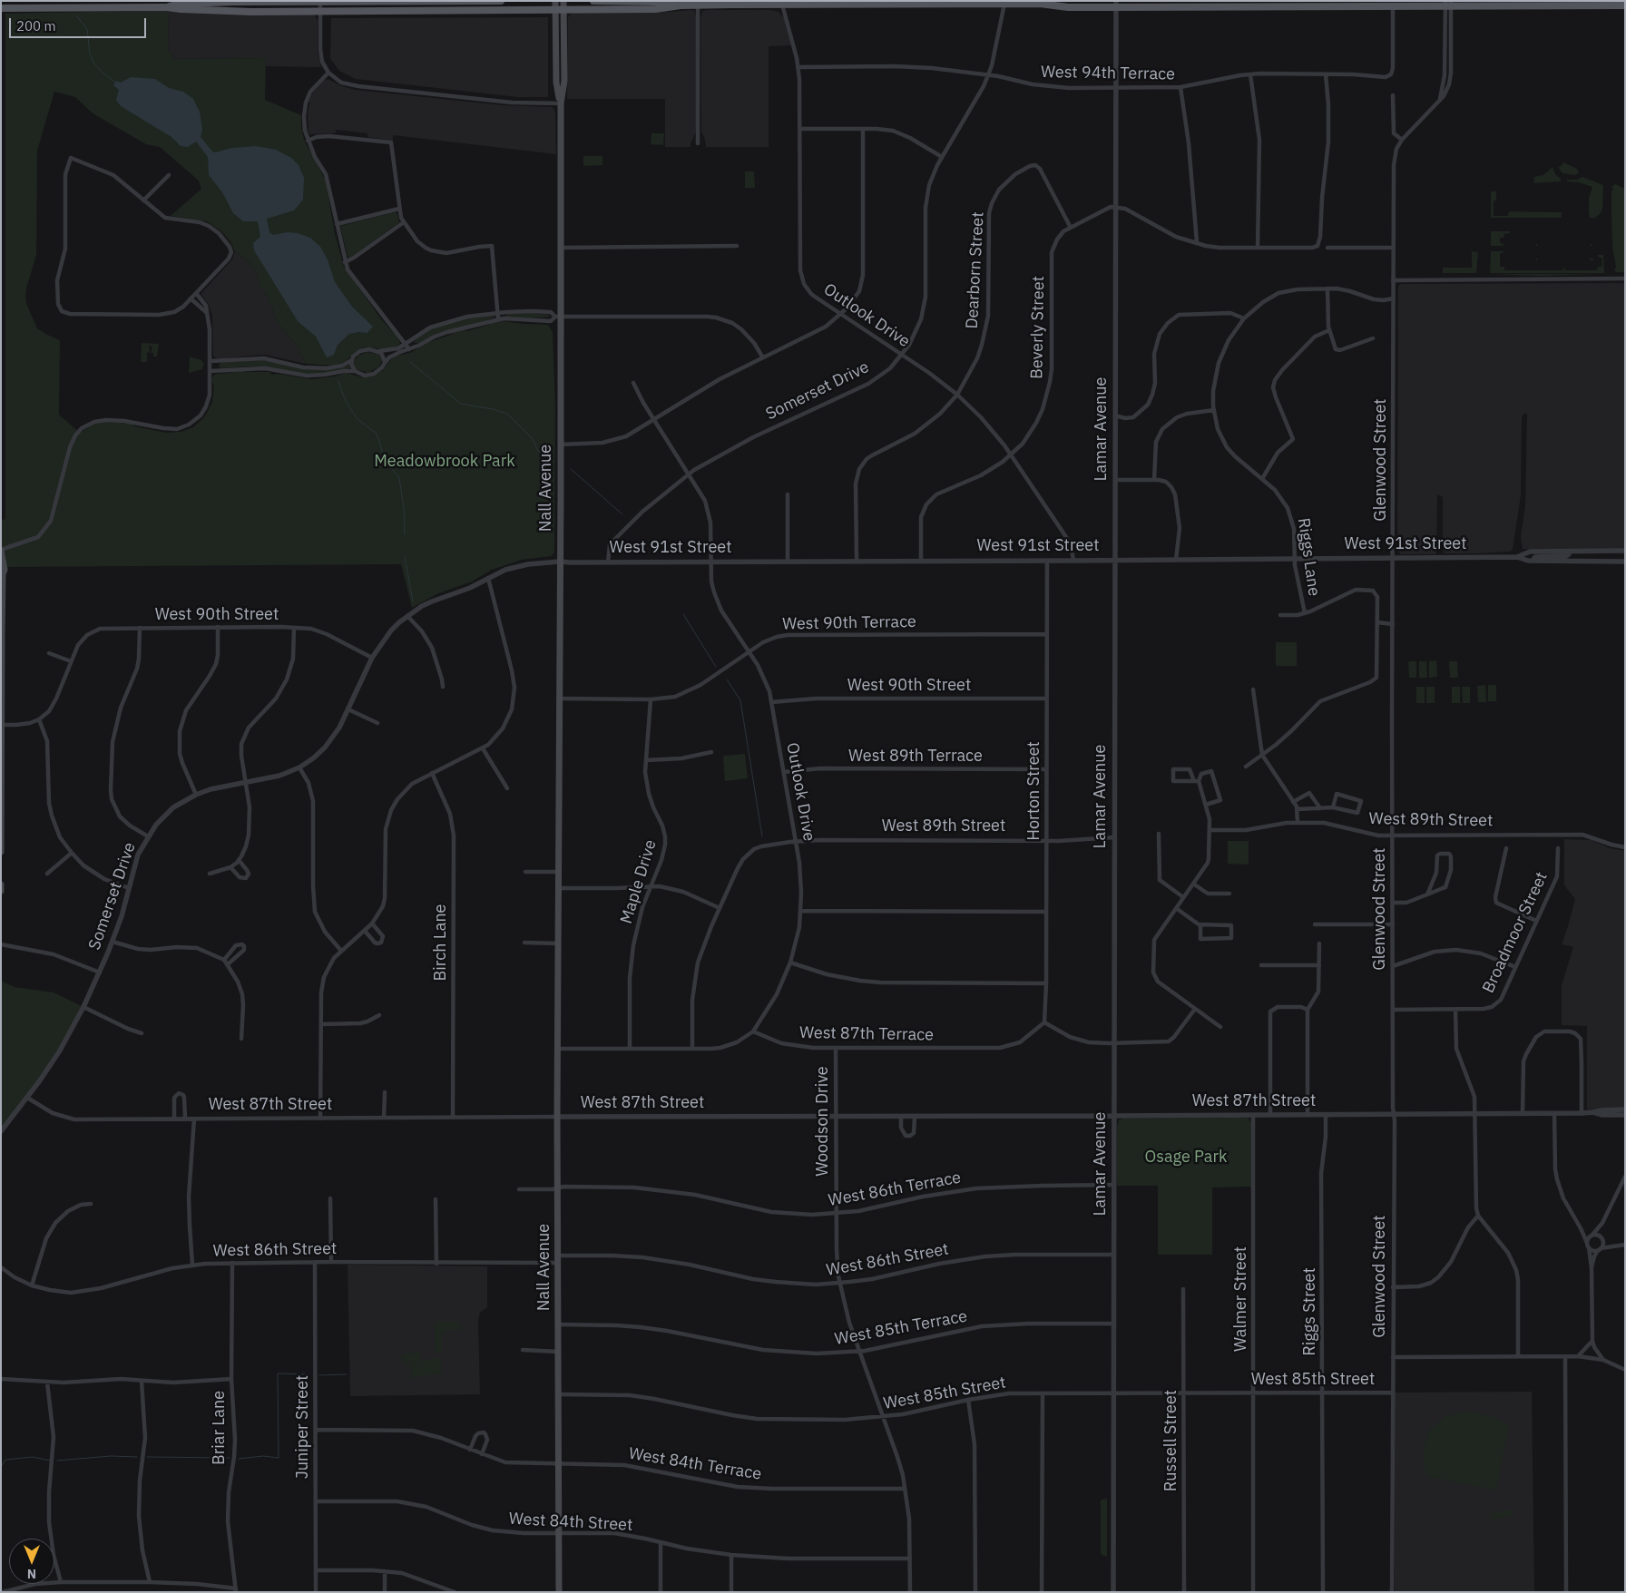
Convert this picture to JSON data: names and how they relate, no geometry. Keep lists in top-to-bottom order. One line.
{"streets":{"main road":["Nall Avenue"],"street":["West 94th Terrace","Dearborn Street","Outlook Drive","Beverly Street","Somerset Drive","Lamar Avenue","Glenwood Street","West 91st Street","Riggs Lane","West 90th Street","West 90th Terrace","West 89th Terrace","Horton Street","West 89th Street","Maple Drive","Broadmoor Street","Birch Lane","West 87th Terrace","West 87th Street","Woodson Drive","West 86th Terrace","West 86th Street","Walmer Street","Riggs Street","West 85th Terrace","West 85th Street","Juniper Street","Briar Lane","Russell Street","West 84th Terrace","West 84th Street"]},"crossings":[["West 94th Terrace","Outlook Drive"],["West 94th Terrace","Somerset Drive"],["West 94th Terrace","Lamar Avenue"],["Dearborn Street","Outlook Drive"],["Dearborn Street","Beverly Street"],["Dearborn Street","West 91st Street"],["Outlook Drive","Beverly Street"],["Outlook Drive","Somerset Drive"],["Outlook Drive","West 91st Street"],["Outlook Drive","West 90th Street"],["Outlook Drive","West 90th Terrace"],["Outlook Drive","West 89th Terrace"],["Outlook Drive","West 89th Street"],["Outlook Drive","West 87th Terrace"],["Beverly Street","Lamar Avenue"],["Beverly Street","West 91st Street"],["Somerset Drive","Nall Avenue"],["Somerset Drive","West 91st Street"],["Somerset Drive","West 90th Street"],["Somerset Drive","West 87th Street"],["Lamar Avenue","West 91st Street"],["Lamar Avenue","West 89th Street"],["Lamar Avenue","West 87th Street"],["Lamar Avenue","West 86th Terrace"],["Lamar Avenue","West 86th Street"],["Lamar Avenue","West 85th Terrace"],["Lamar Avenue","West 85th Street"],["Glenwood Street","West 91st Street"],["Glenwood Street","Riggs Lane"],["Glenwood Street","West 89th Street"],["Glenwood Street","West 87th Street"],["Glenwood Street","West 85th Street"],["Nall Avenue","West 91st Street"],["Nall Avenue","West 90th Terrace"],["Nall Avenue","West 87th Street"],["Nall Avenue","West 86th Terrace"],["Nall Avenue","West 86th Street"],["Nall Avenue","West 85th Terrace"],["Nall Avenue","West 85th Street"],["Nall Avenue","West 84th Terrace"],["Nall Avenue","West 84th Street"],["West 91st Street","Riggs Lane"],["West 91st Street","Horton Street"],["West 90th Street","Horton Street"],["West 90th Terrace","Horton Street"],["West 90th Terrace","Maple Drive"],["West 89th Terrace","Horton Street"],["Horton Street","West 89th Street"],["Horton Street","West 87th Terrace"],["Birch Lane","West 87th Street"],["West 87th Terrace","Woodson Drive"],["West 87th Street","Woodson Drive"],["West 87th Street","Walmer Street"],["West 87th Street","Riggs Street"],["Woodson Drive","West 86th Terrace"],["Woodson Drive","West 86th Street"],["Woodson Drive","West 85th Terrace"],["Woodson Drive","West 85th Street"],["Woodson Drive","West 84th Terrace"],["Woodson Drive","West 84th Street"],["West 86th Street","Juniper Street"],["West 86th Street","Briar Lane"],["Walmer Street","West 85th Street"],["Riggs Street","West 85th Street"],["West 85th Street","Russell Street"],["Juniper Street","West 84th Terrace"],["Juniper Street","West 84th Street"]],"parks":["Meadowbrook Park","Osage Park"],"scale_bar":"200 m","north":"bottom"}
